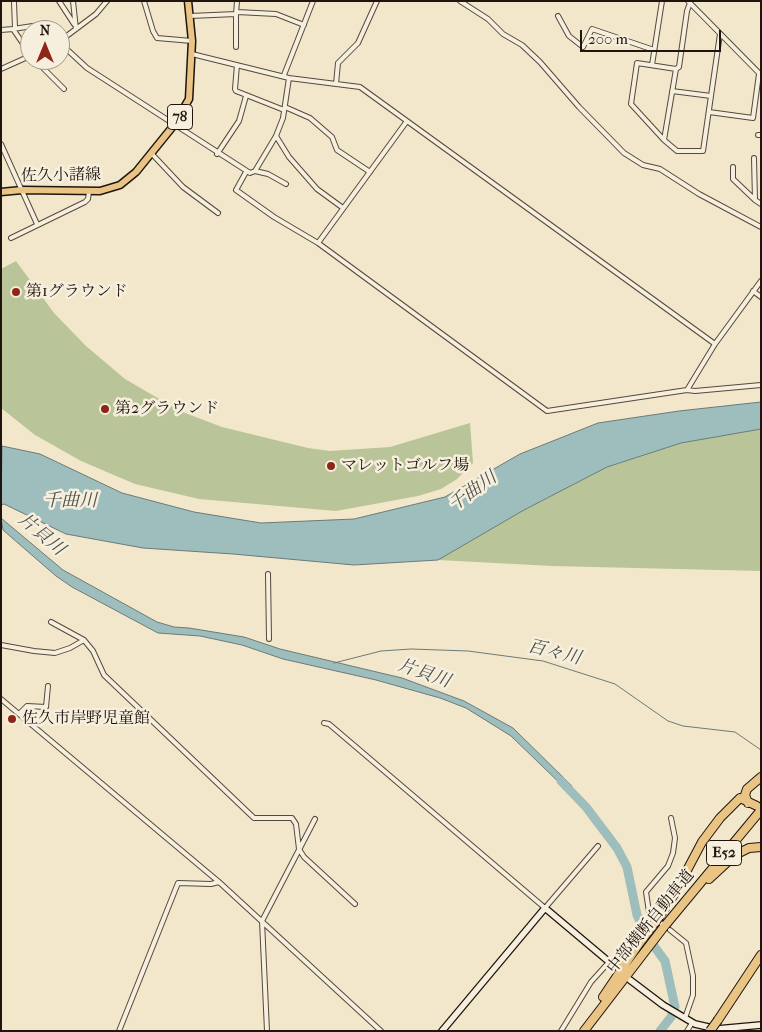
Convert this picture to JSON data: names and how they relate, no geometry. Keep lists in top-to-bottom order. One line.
{"streets":{"highway":["E52","中部横断自動車道"],"main road":["78","佐久小諸線"]},"water":["千曲川","片貝川","百々川"],"places":["第1グラウンド","第2グラウンド","マレットゴルフ場","佐久市岸野児童館"],"scale_bar":"200 m","north":"top"}
